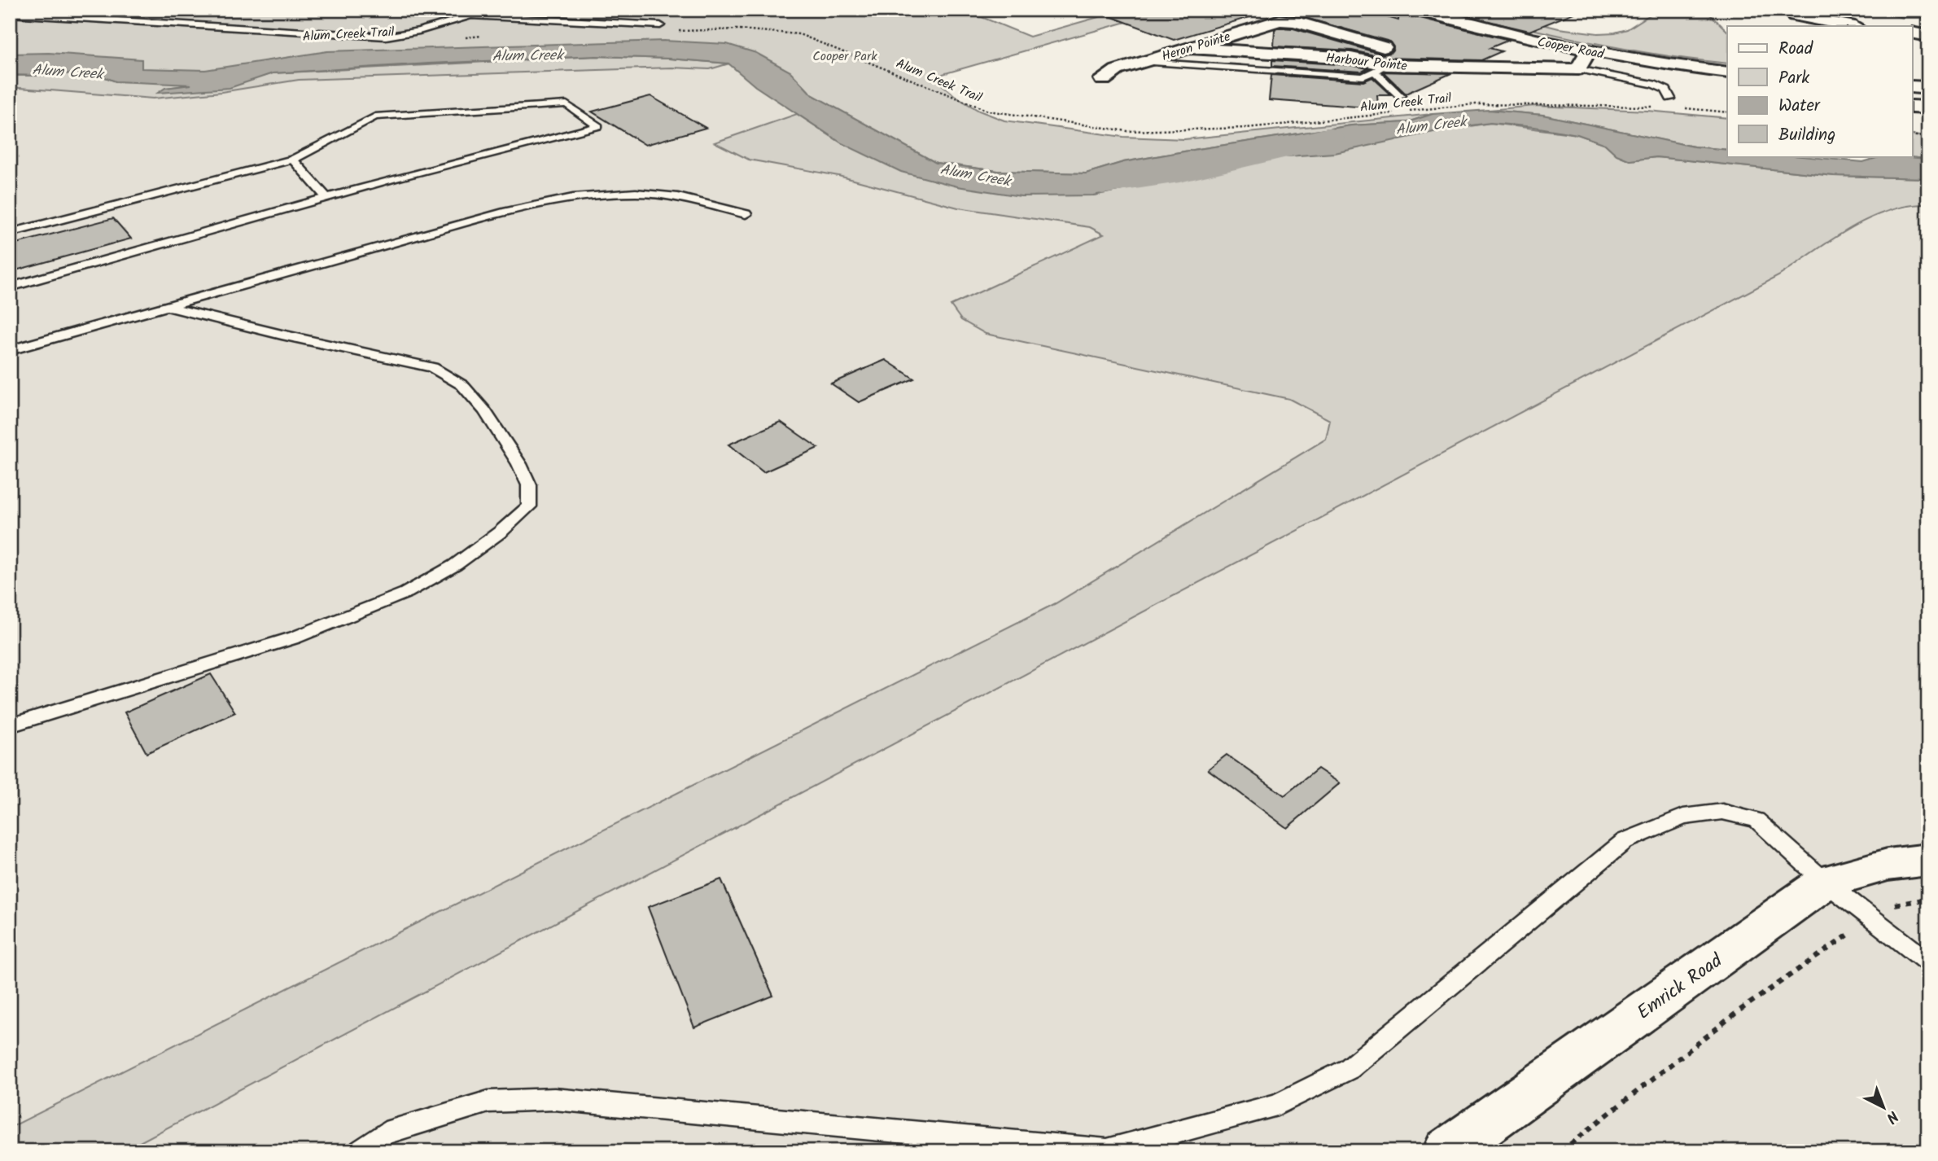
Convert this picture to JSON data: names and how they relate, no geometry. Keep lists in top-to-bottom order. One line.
{"streets":{"street":["Heron Pointe","Cooper Road","Harbour Pointe","Emrick Road"],"path":["Alum Creek Trail"]},"crossings":[["Heron Pointe","Harbour Pointe"]],"water":["Alum Creek"],"parks":["Cooper Park"],"legend":["Road","Park","Water","Building"],"north":"bottom right"}
